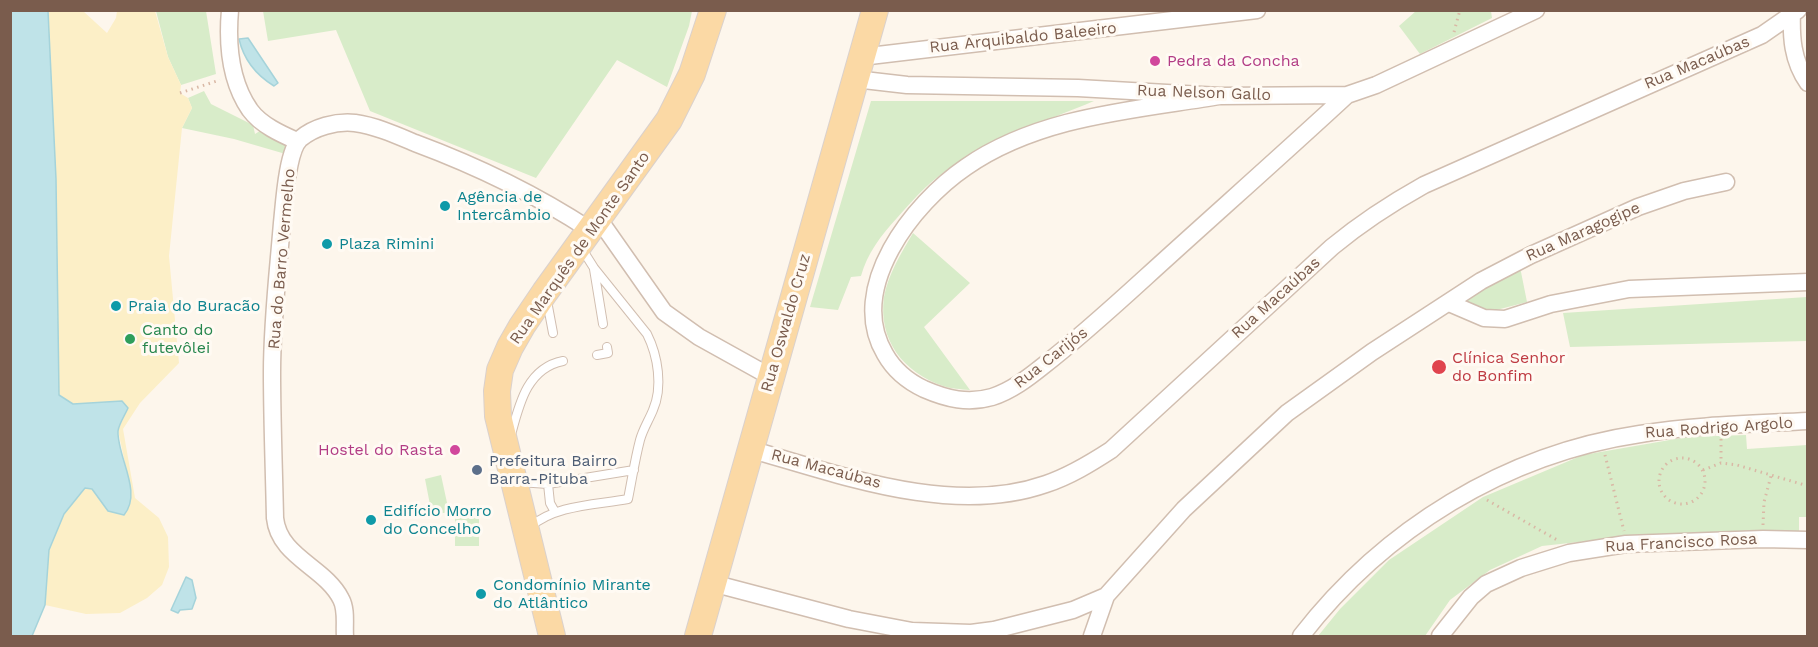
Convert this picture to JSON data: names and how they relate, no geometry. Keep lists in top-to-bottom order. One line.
{"streets":{"main road":["Rua Marquês de Monte Santo","Rua Oswaldo Cruz"],"street":["Rua Arquibaldo Baleeiro","Rua Macaúbas","Rua Nelson Gallo","Rua Maragogipe","Rua do Barro Vermelho","Rua Carijós","Rua Rodrigo Argolo","Rua Francisco Rosa"]},"crossings":[["Rua Arquibaldo Baleeiro","Rua Nelson Gallo"],["Rua Arquibaldo Baleeiro","Rua Oswaldo Cruz"],["Rua Macaúbas","Rua Oswaldo Cruz"],["Rua Nelson Gallo","Rua Oswaldo Cruz"],["Rua Nelson Gallo","Rua Carijós"]],"places":["Pedra da Concha","Agência de Intercâmbio","Plaza Rimini","Praia do Buracão","Canto do futevôlei","Clínica Senhor do Bonfim","Hostel do Rasta","Prefeitura Bairro Barra-Pituba","Edifício Morro do Concelho","Condomínio Mirante do Atlântico"]}
